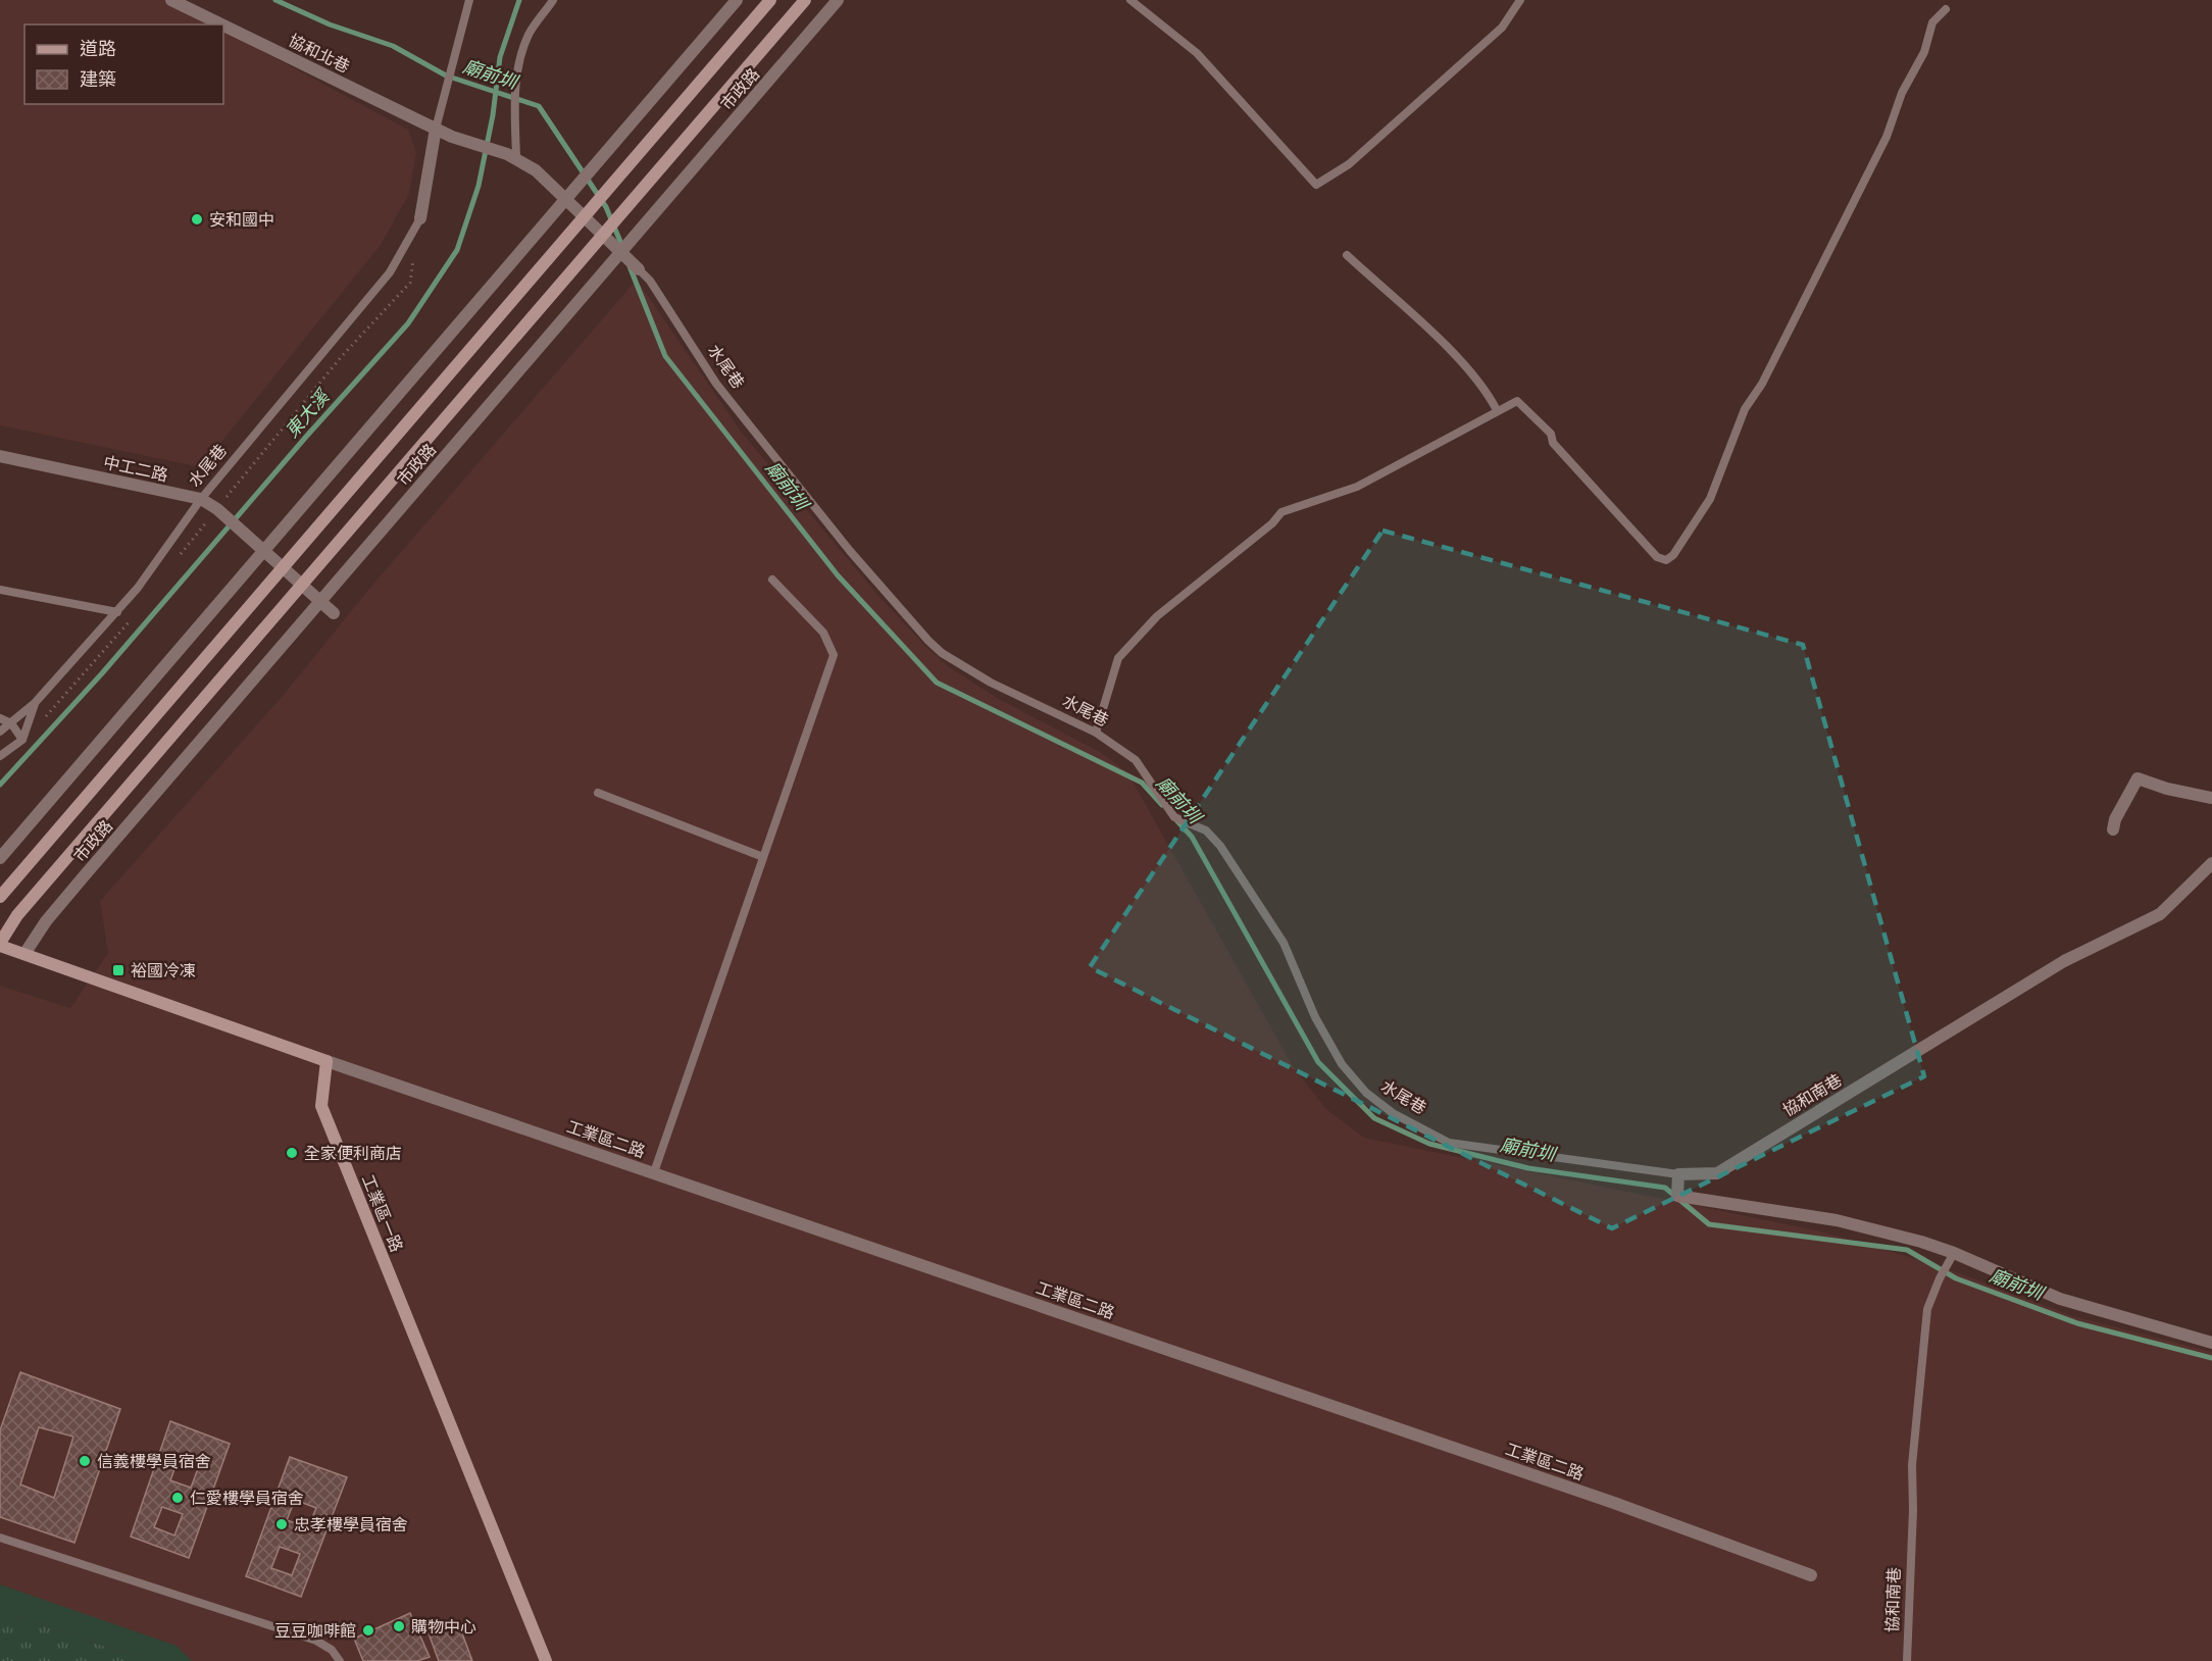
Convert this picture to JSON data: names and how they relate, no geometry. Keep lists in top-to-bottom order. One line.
{"streets":{"street":["協和北巷","市政路","水尾巷","中工二路","協和南巷","工業區二路","工業區一路"]},"crossings":[["協和北巷","水尾巷"],["市政路","水尾巷"],["市政路","中工二路"],["水尾巷","中工二路"],["水尾巷","協和南巷"],["工業區二路","工業區一路"]],"water":["廟前圳","東大溪"],"places":{"other":["安和國中","全家便利商店","信義樓學員宿舍","仁愛樓學員宿舍","忠孝樓學員宿舍","購物中心","豆豆咖啡館"],"transit":["裕國冷凍"]},"legend":["道路","建築"]}
